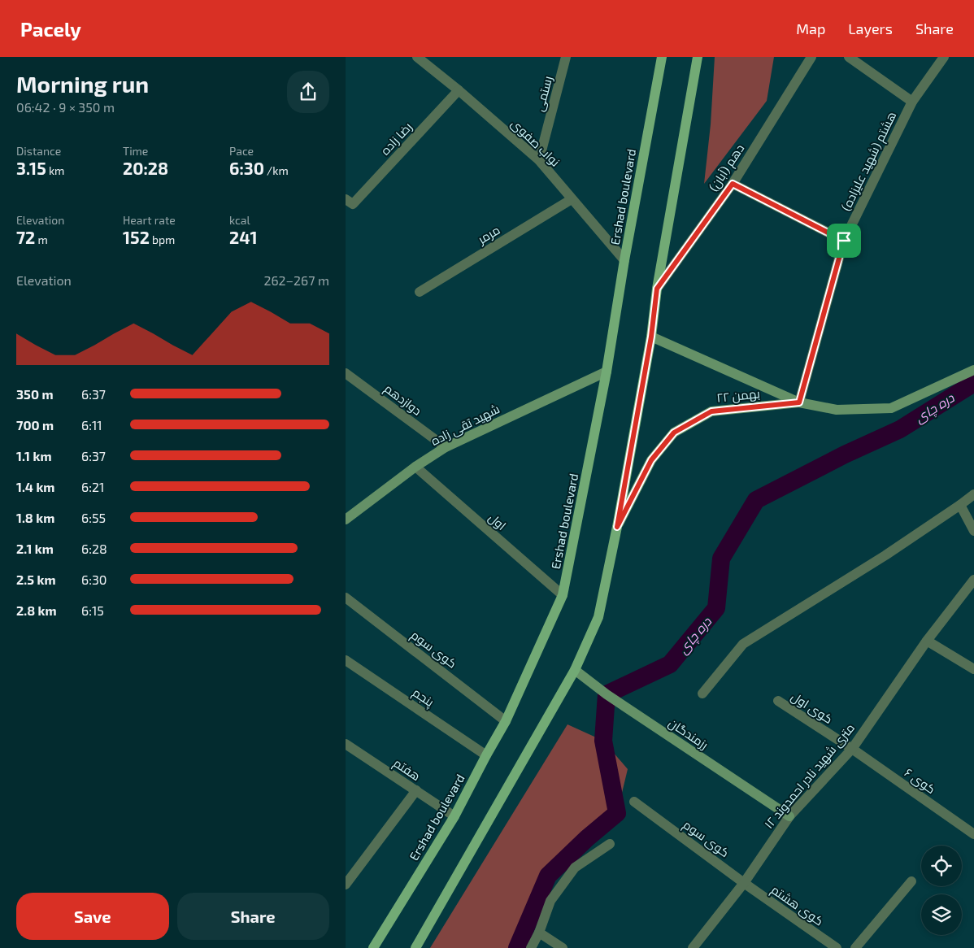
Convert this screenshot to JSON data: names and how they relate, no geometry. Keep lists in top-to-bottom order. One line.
{"streets":{"main road":["Ershad boulevard"],"street":["رستمی","رضا زاده","نواب صفوی","هشتم (شهید علیزاده)","دهم (آبان)","مرمر","۲۲ بهمن","دوازدهم","شهید تقی زاده","اول","کوی سوم","پنجم","کوی اول","رزمندگان","هفتم","۱۲ متری شهید نادر احمدوند","کوی ۶","کوی هشتم"]},"crossings":[["رستمی","نواب صفوی"],["رضا زاده","نواب صفوی"],["نواب صفوی","Ershad boulevard"],["نواب صفوی","مرمر"],["هشتم (شهید علیزاده)","۲۲ بهمن"],["Ershad boulevard","شهید تقی زاده"],["Ershad boulevard","اول"],["Ershad boulevard","کوی سوم"],["Ershad boulevard","پنجم"],["Ershad boulevard","هفتم"],["دوازدهم","شهید تقی زاده"],["شهید تقی زاده","اول"],["کوی سوم","۱۲ متری شهید نادر احمدوند"],["کوی سوم","کوی هشتم"],["کوی اول","۱۲ متری شهید نادر احمدوند"],["کوی اول","کوی ۶"],["رزمندگان","۱۲ متری شهید نادر احمدوند"],["۱۲ متری شهید نادر احمدوند","کوی ۶"],["۱۲ متری شهید نادر احمدوند","کوی هشتم"]],"water":["دره چای"],"page":{"header":"Pacely","nav":["Map","Layers","Share"],"heading":["Morning run","06:42 · 9 × 350 m"],"stats":[["Distance","3.15 km"],["Time","20:28"],["Pace","6:30 /km"],["Elevation","72 m"],["Heart rate","152 bpm"],["kcal","241"]],"chart":["Elevation","262–267 m"],"list":[{"name":"350 m","note":"6:37"},{"name":"700 m","note":"6:11"},{"name":"1.1 km","note":"6:37"},{"name":"1.4 km","note":"6:21"},{"name":"1.8 km","note":"6:55"},{"name":"2.1 km","note":"6:28"},{"name":"2.5 km","note":"6:30"},{"name":"2.8 km","note":"6:15"}],"buttons":["Save","Share"]}}
